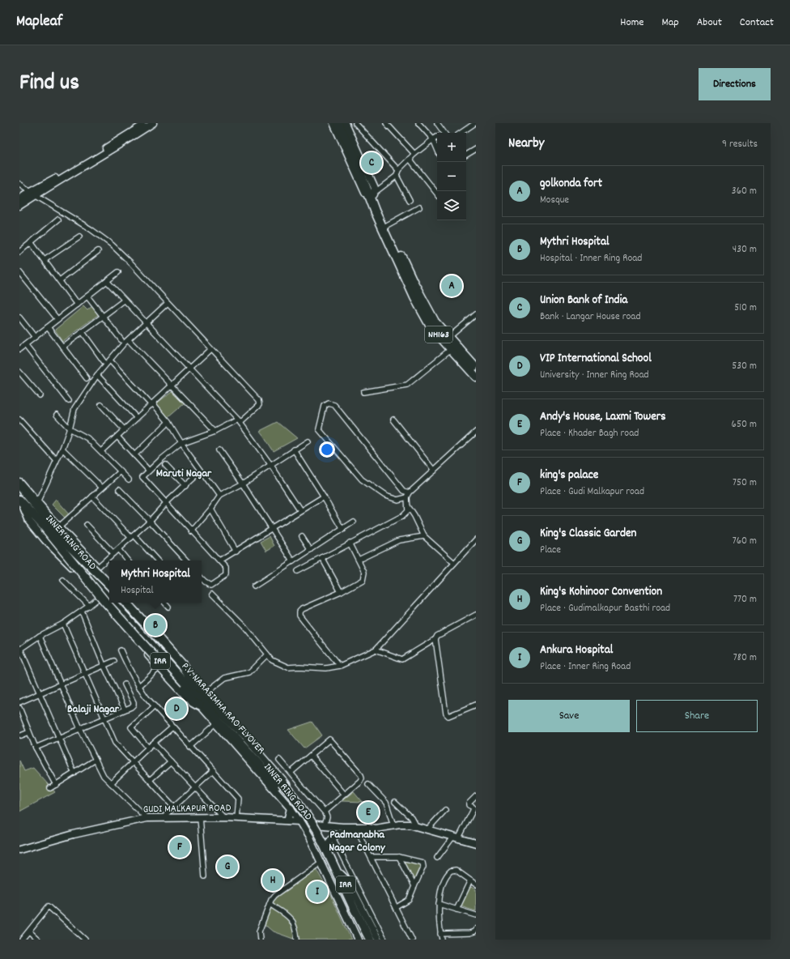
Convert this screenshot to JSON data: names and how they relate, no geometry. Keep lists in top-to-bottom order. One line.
{"streets":{"highway":["NH163","P.V. NARASIMHA RAO FLYOVER"],"main road":["INNER RING ROAD","IRR","GUDI MALKAPUR ROAD"]},"crossings":[["INNER RING ROAD","P.V. NARASIMHA RAO FLYOVER"],["INNER RING ROAD","GUDI MALKAPUR ROAD"]],"districts":["Maruti Nagar","Balaji Nagar","Padmanabha Nagar Colony"],"page":{"header":"Mapleaf","nav":["Home","Map","About","Contact"],"title":"Find us","buttons":["Directions",["Save","Share"]],"heading":["Nearby","9 results"],"map_buttons":["+","−"],"pins":["C","A","B","D","E","F","G","H","I"],"list":[{"mark":"A","name":"golkonda fort","note":"Mosque","value":"360 m"},{"mark":"B","name":"Mythri Hospital","note":"Hospital · Inner Ring Road","value":"430 m"},{"mark":"C","name":"Union Bank of India","note":"Bank · Langar House road","value":"510 m"},{"mark":"D","name":"VIP International School","note":"University · Inner Ring Road","value":"530 m"},{"mark":"E","name":"Andy's House, Laxmi Towers","note":"Place · Khader Bagh road","value":"650 m"},{"mark":"F","name":"king's palace","note":"Place · Gudi Malkapur road","value":"750 m"},{"mark":"G","name":"King's Classic Garden","note":"Place","value":"760 m"},{"mark":"H","name":"King's Kohinoor Convention","note":"Place · Gudimalkapur Basthi road","value":"770 m"},{"mark":"I","name":"Ankura Hospital","note":"Place · Inner Ring Road","value":"780 m"}],"popup":["Mythri Hospital","Hospital"]}}
